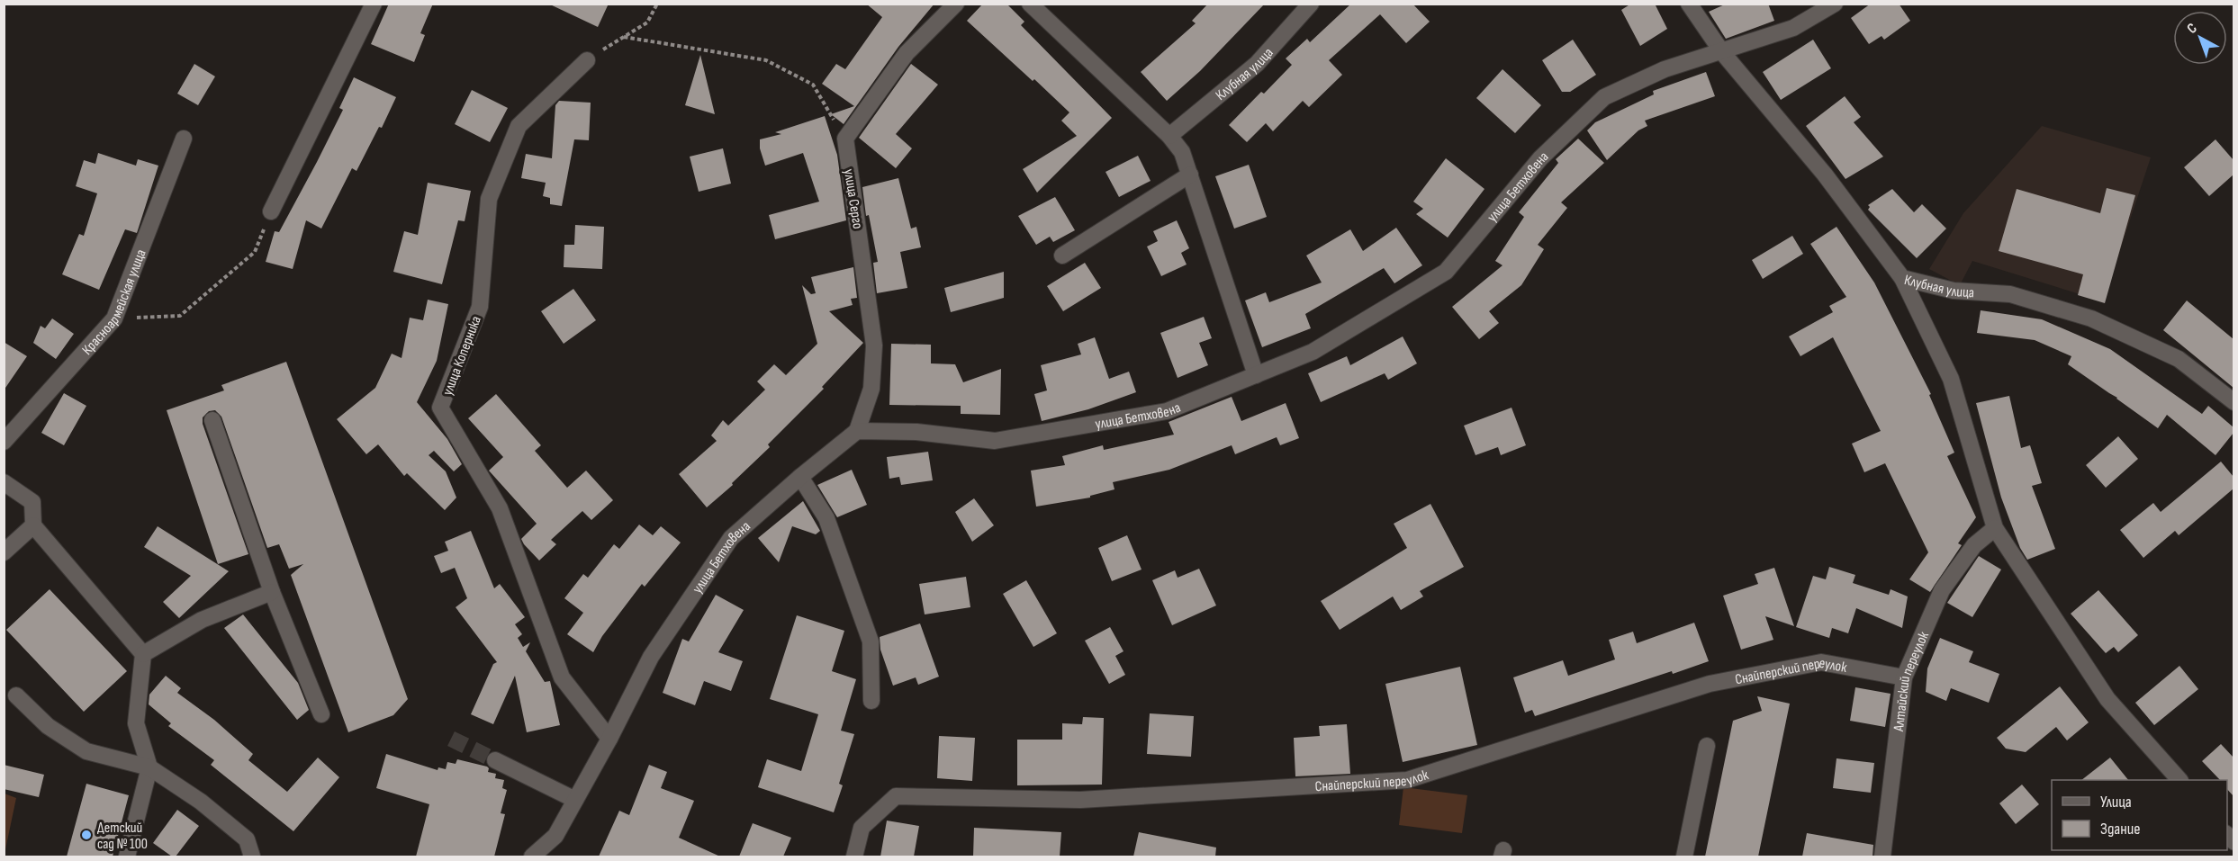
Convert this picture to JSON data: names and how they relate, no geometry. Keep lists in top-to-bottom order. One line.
{"streets":{"street":["Клубная улица","улица Бетховена","улица Серго","Красноармейская улица","улица Коперника","Снайперский переулок","Алтайский переулок"]},"crossings":[["Клубная улица","улица Бетховена"],["улица Бетховена","улица Серго"],["улица Бетховена","улица Коперника"],["Снайперский переулок","Алтайский переулок"]],"places":["Детский сад № 100"],"legend":["Улица","Здание"],"north":"top left"}
